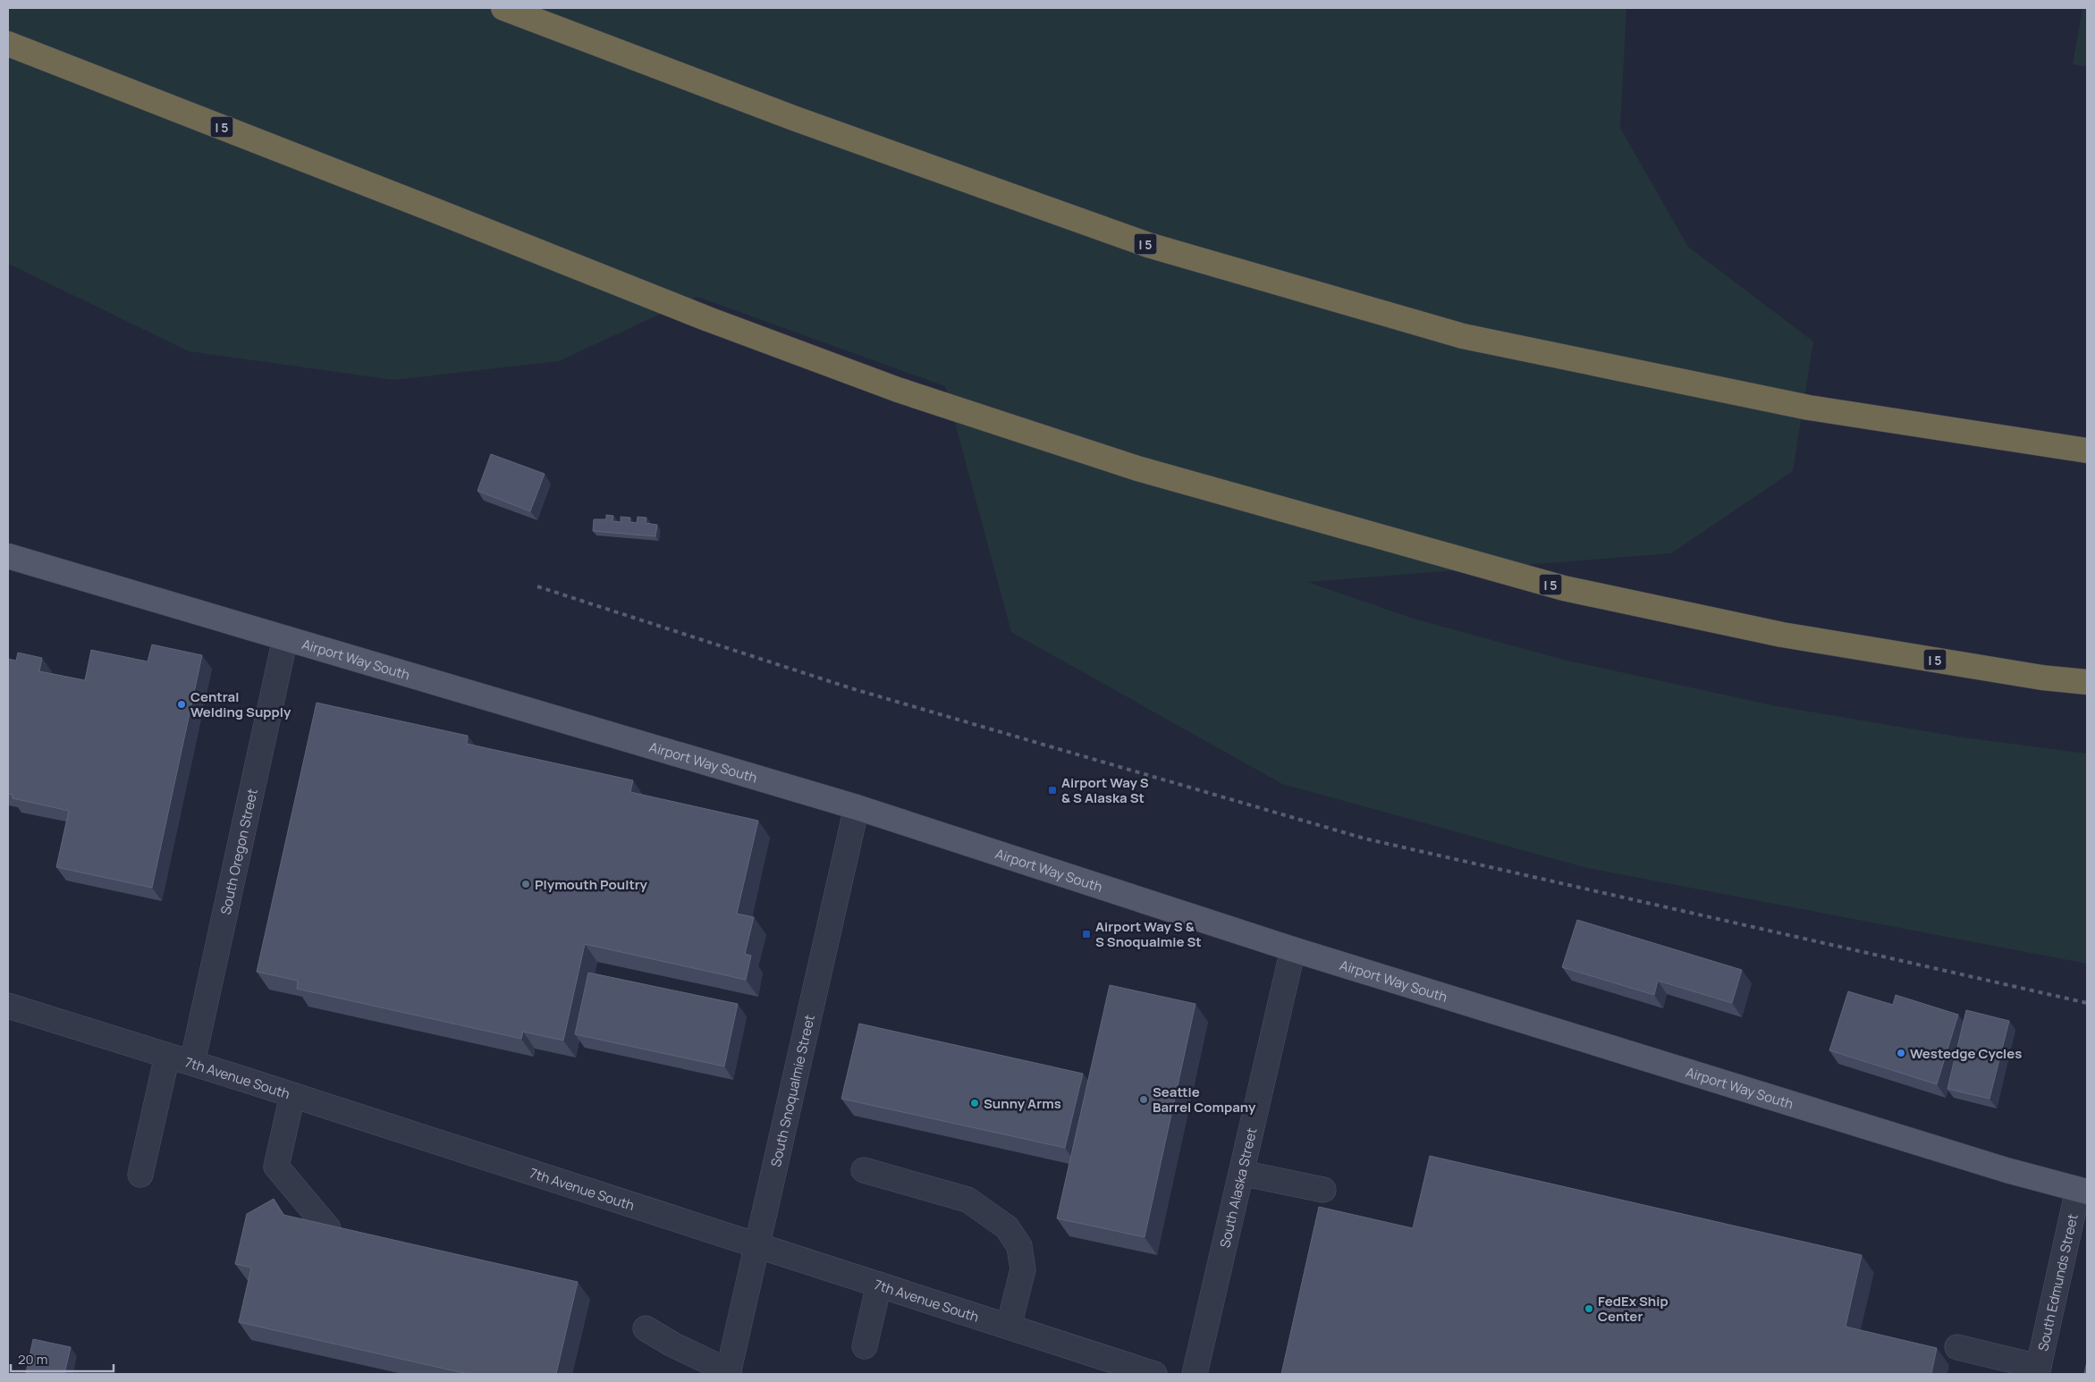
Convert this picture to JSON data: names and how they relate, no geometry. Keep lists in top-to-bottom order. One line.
{"streets":{"highway":["I 5"],"main road":["Airport Way South"],"street":["South Oregon Street","7th Avenue South","South Snoqualmie Street","South Alaska Street","South Edmunds Street"]},"crossings":[["Airport Way South","South Oregon Street"],["Airport Way South","South Snoqualmie Street"],["Airport Way South","South Alaska Street"],["Airport Way South","South Edmunds Street"],["South Oregon Street","7th Avenue South"],["7th Avenue South","South Snoqualmie Street"]],"places":{"other":["Central Welding Supply","Plymouth Poultry","Westedge Cycles","Seattle Barrel Company","Sunny Arms","FedEx Ship Center"],"transit":["Airport Way S & S Alaska St","Airport Way S & S Snoqualmie St"]},"scale_bar":"20 m"}
